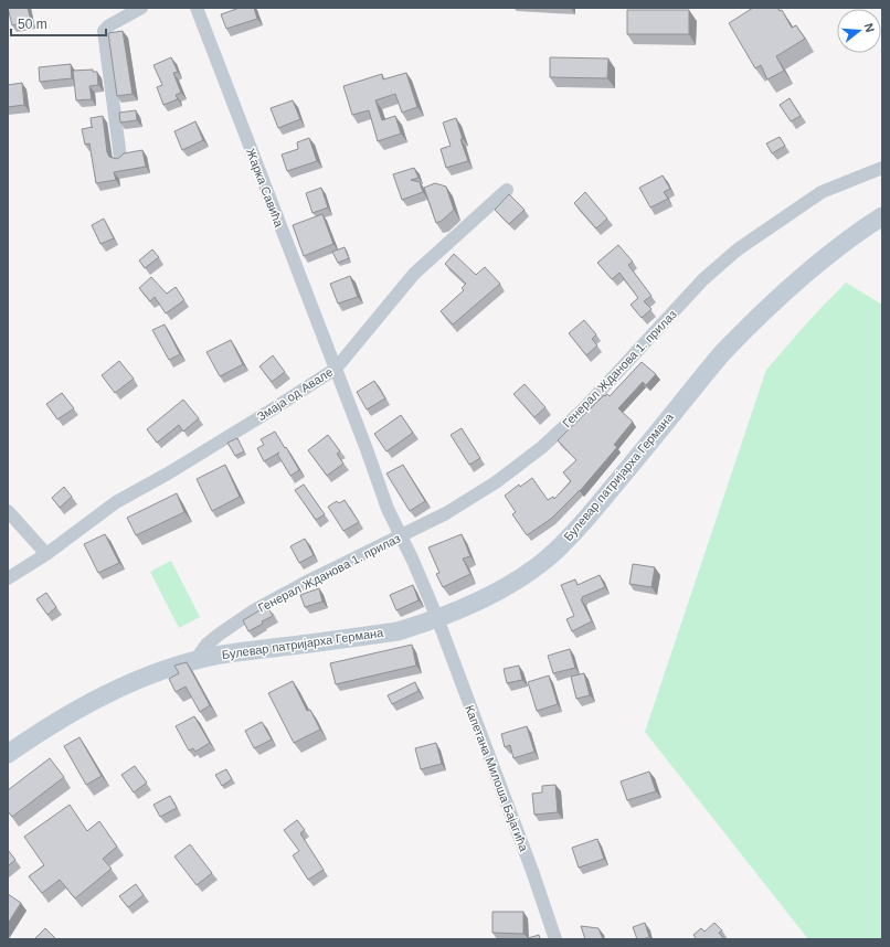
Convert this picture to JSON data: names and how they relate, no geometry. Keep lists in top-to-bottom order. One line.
{"streets":{"main road":["Булевар патријарха Германа"],"street":["Жарка Савића","Генерал Жданова 1. прилаз","Змаја од Авале","Капетана Милоша Бајагића"]},"crossings":[["Жарка Савића","Генерал Жданова 1. прилаз"],["Жарка Савића","Змаја од Авале"],["Жарка Савића","Капетана Милоша Бајагића"],["Генерал Жданова 1. прилаз","Булевар патријарха Германа"],["Генерал Жданова 1. прилаз","Капетана Милоша Бајагића"],["Булевар патријарха Германа","Капетана Милоша Бајагића"]],"scale_bar":"50 m","north":"right"}
